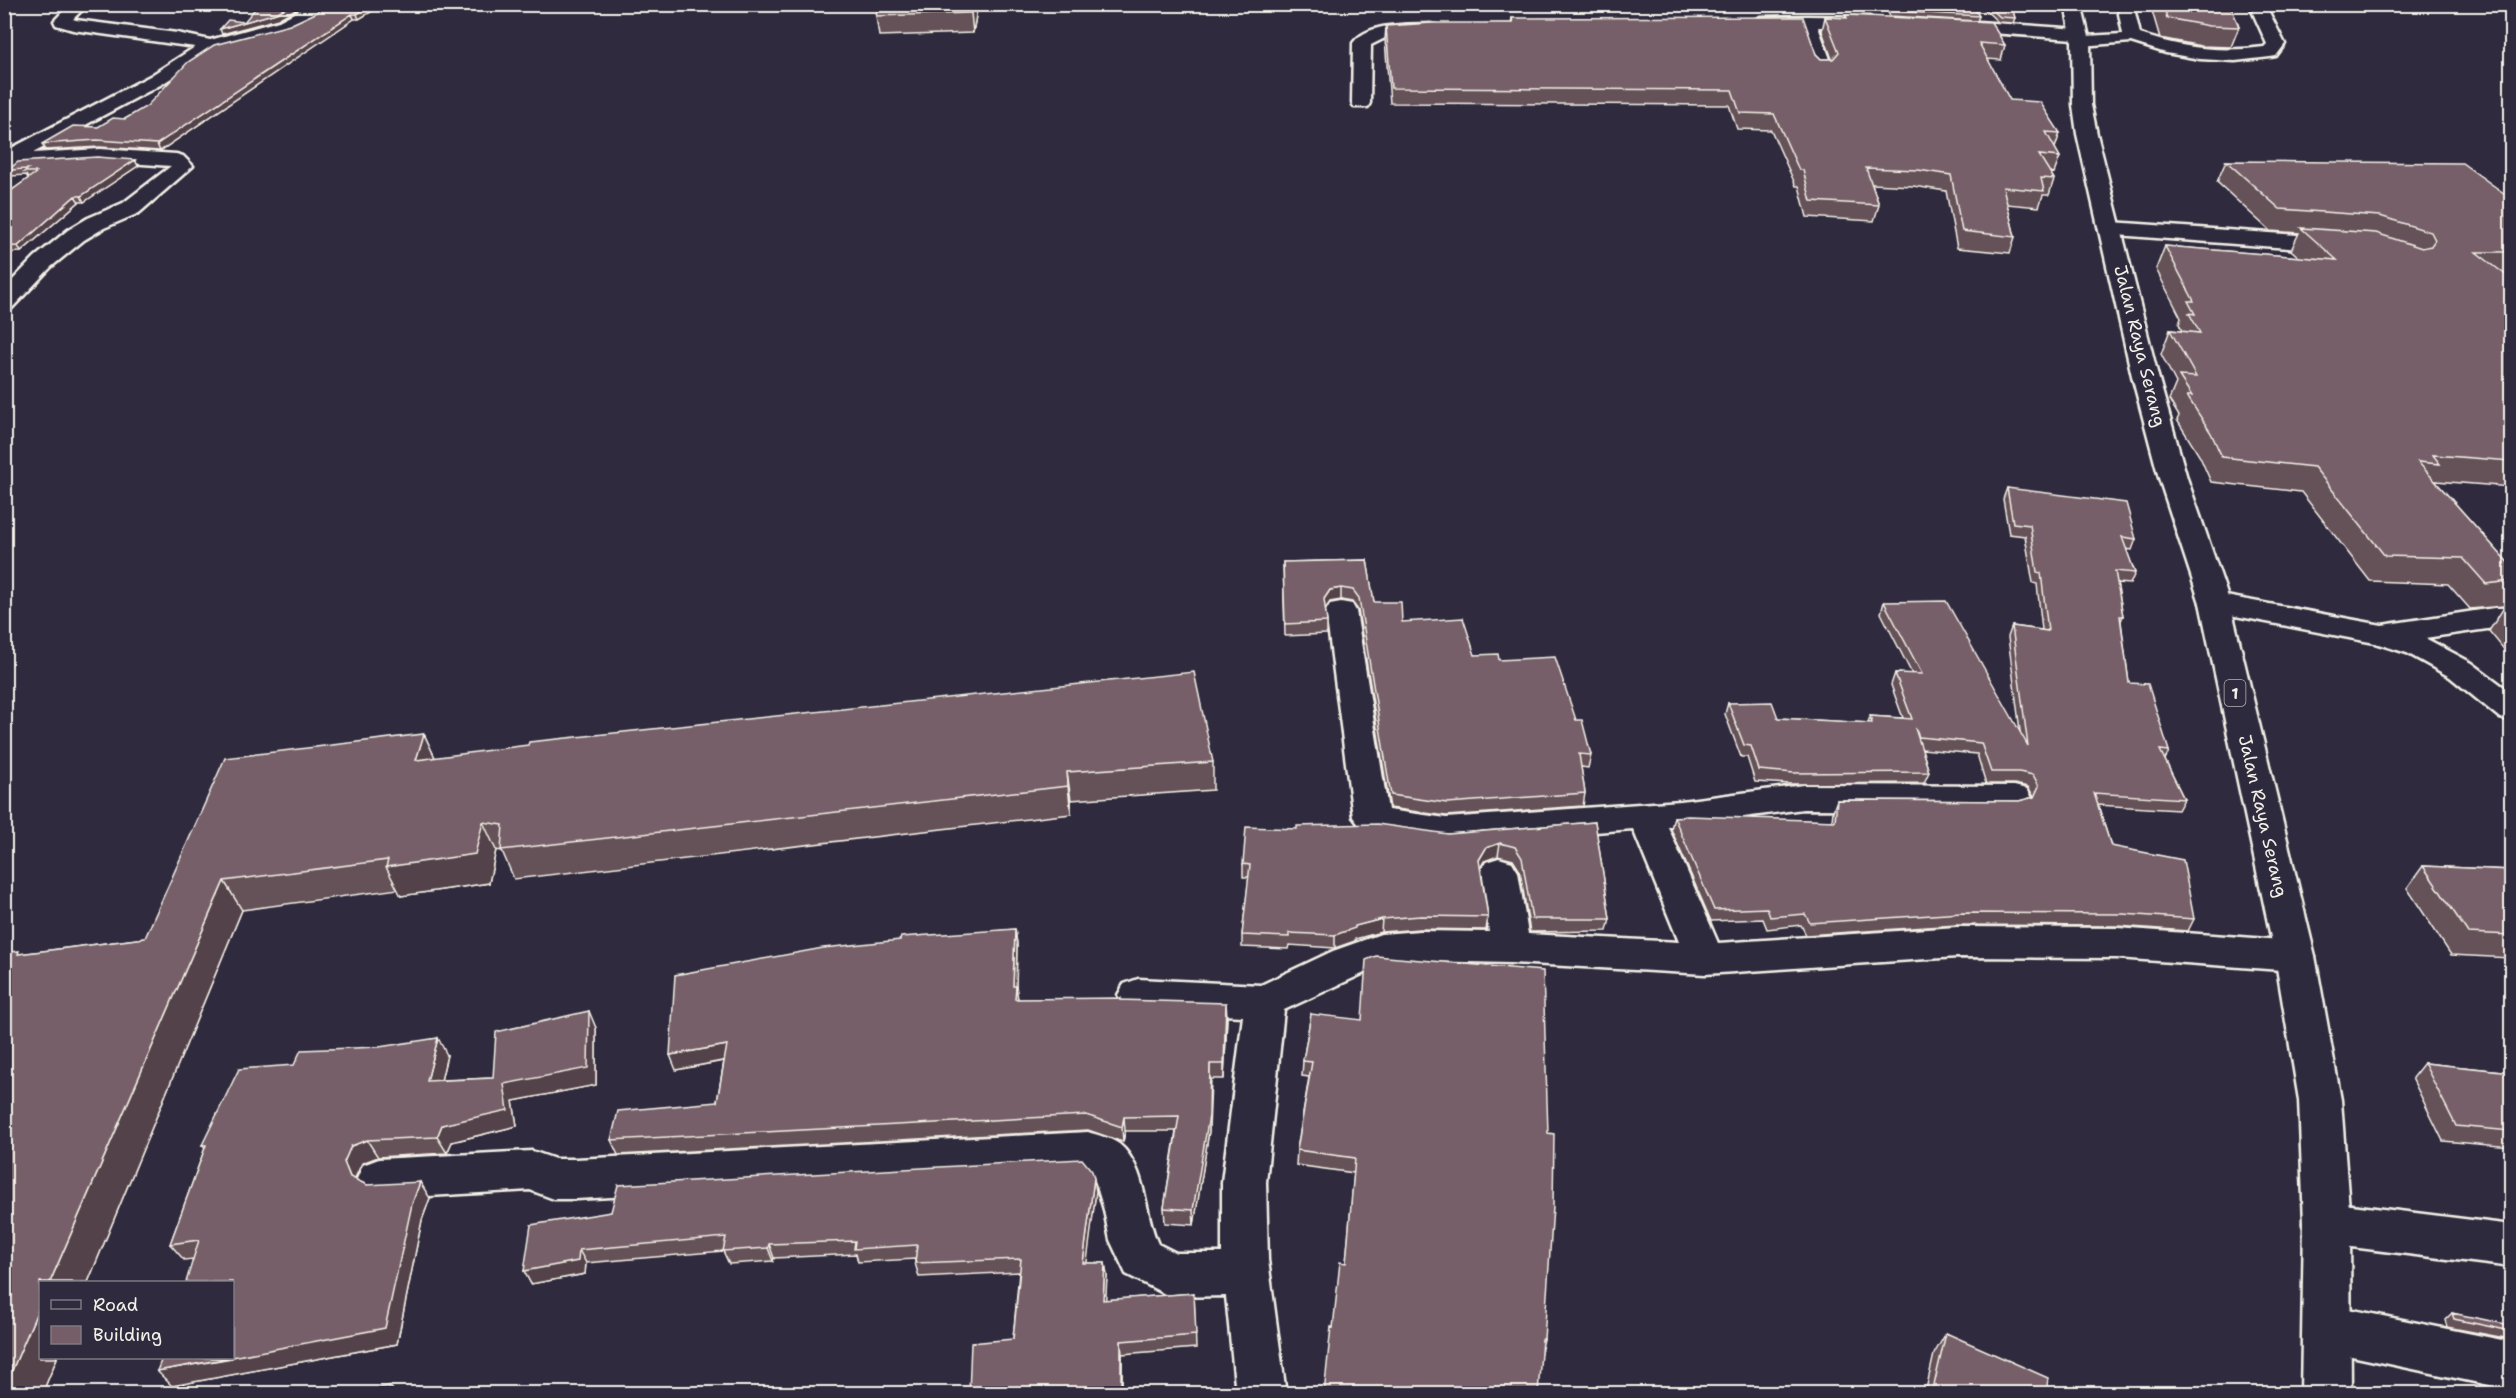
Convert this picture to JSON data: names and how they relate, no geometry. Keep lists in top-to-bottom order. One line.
{"streets":{"main road":["Jalan Raya Serang","1"]},"legend":["Road","Building"]}
